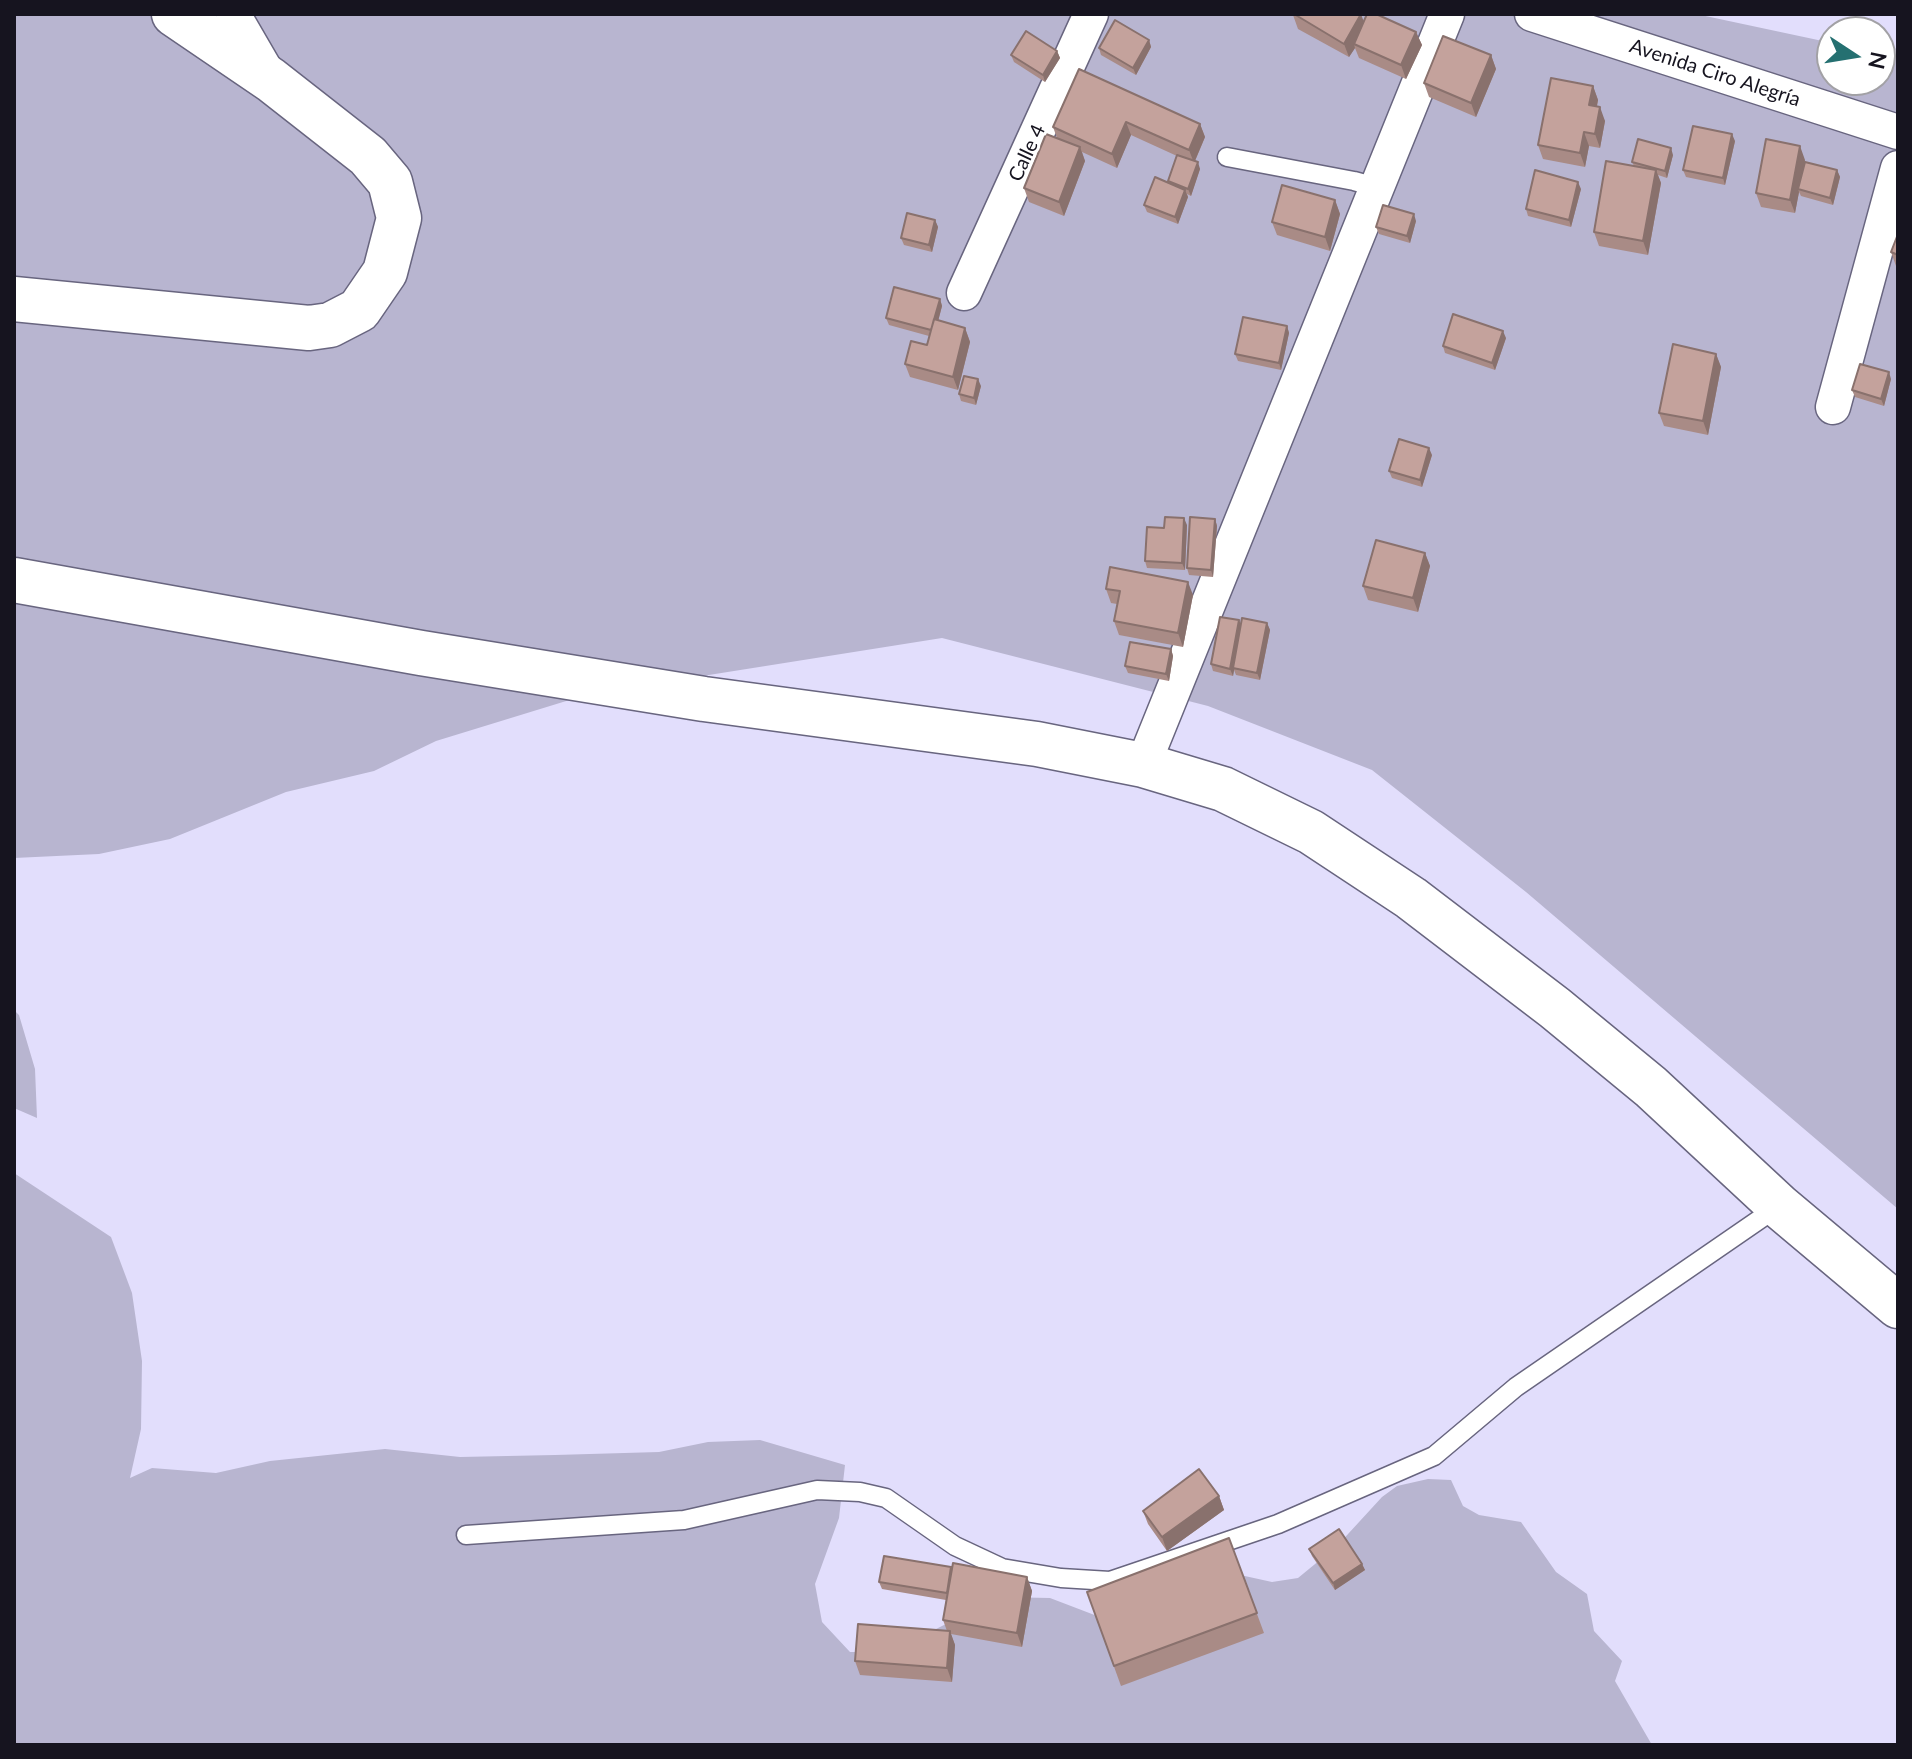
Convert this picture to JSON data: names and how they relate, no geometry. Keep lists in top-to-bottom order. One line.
{"streets":{"street":["Avenida Ciro Alegría","Calle 4"]},"north":"right"}
